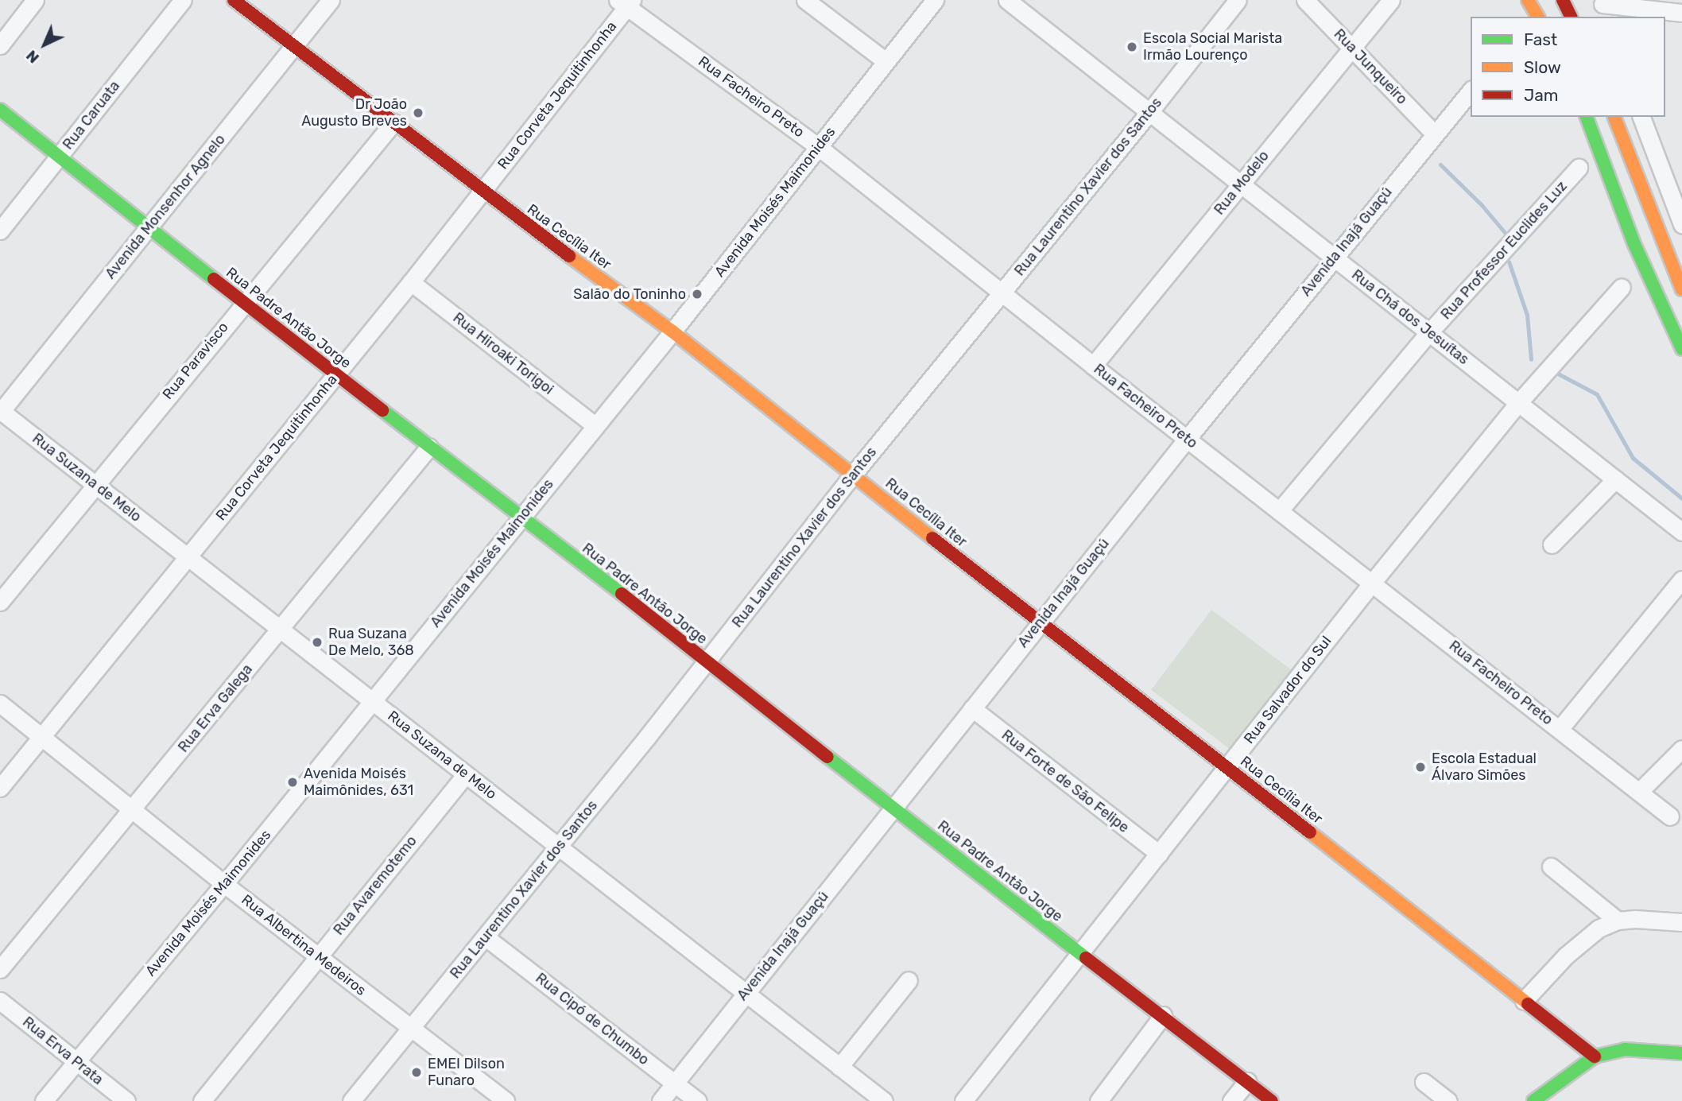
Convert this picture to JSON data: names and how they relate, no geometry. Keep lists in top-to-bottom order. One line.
{"streets":{"street":["Rua Junqueiro","Rua Corveta Jequitinhonha","Rua Facheiro Preto","Rua Caruata","Rua Modelo","Rua Laurentino Xavier dos Santos","Avenida Moisés Maimonides","Avenida Monsenhor Agnelo","Rua Cecília Iter","Avenida Inajá Guaçú","Rua Professor Euclides Luz","Rua Chá dos Jesuítas","Rua Padre Antão Jorge","Rua Hiroaki Torigoi","Rua Paravisco","Rua Suzana de Melo","Rua Salvador do Sul","Rua Erva Galega","Rua Forte de São Felipe","Rua Avaremotemo","Rua Albertina Medeiros","Rua Cipó de Chumbo","Rua Erva Prata"]},"crossings":[["Rua Junqueiro","Rua Modelo"],["Rua Junqueiro","Avenida Inajá Guaçú"],["Rua Corveta Jequitinhonha","Rua Facheiro Preto"],["Rua Corveta Jequitinhonha","Rua Cecília Iter"],["Rua Corveta Jequitinhonha","Rua Padre Antão Jorge"],["Rua Corveta Jequitinhonha","Rua Hiroaki Torigoi"],["Rua Corveta Jequitinhonha","Rua Suzana de Melo"],["Rua Corveta Jequitinhonha","Rua Albertina Medeiros"],["Rua Facheiro Preto","Rua Modelo"],["Rua Facheiro Preto","Rua Laurentino Xavier dos Santos"],["Rua Facheiro Preto","Avenida Moisés Maimonides"],["Rua Facheiro Preto","Avenida Inajá Guaçú"],["Rua Facheiro Preto","Rua Professor Euclides Luz"],["Rua Facheiro Preto","Rua Salvador do Sul"],["Rua Caruata","Rua Padre Antão Jorge"],["Rua Modelo","Rua Chá dos Jesuítas"],["Rua Laurentino Xavier dos Santos","Rua Cecília Iter"],["Rua Laurentino Xavier dos Santos","Rua Chá dos Jesuítas"],["Rua Laurentino Xavier dos Santos","Rua Padre Antão Jorge"],["Rua Laurentino Xavier dos Santos","Rua Suzana de Melo"],["Rua Laurentino Xavier dos Santos","Rua Albertina Medeiros"],["Rua Laurentino Xavier dos Santos","Rua Cipó de Chumbo"],["Avenida Moisés Maimonides","Rua Cecília Iter"],["Avenida Moisés Maimonides","Rua Padre Antão Jorge"],["Avenida Moisés Maimonides","Rua Hiroaki Torigoi"],["Avenida Moisés Maimonides","Rua Suzana de Melo"],["Avenida Moisés Maimonides","Rua Albertina Medeiros"],["Avenida Moisés Maimonides","Rua Erva Prata"],["Avenida Monsenhor Agnelo","Rua Cecília Iter"],["Avenida Monsenhor Agnelo","Rua Padre Antão Jorge"],["Avenida Monsenhor Agnelo","Rua Suzana de Melo"],["Rua Cecília Iter","Avenida Inajá Guaçú"],["Rua Cecília Iter","Rua Paravisco"],["Rua Cecília Iter","Rua Salvador do Sul"],["Avenida Inajá Guaçú","Rua Chá dos Jesuítas"],["Avenida Inajá Guaçú","Rua Padre Antão Jorge"],["Avenida Inajá Guaçú","Rua Suzana de Melo"],["Avenida Inajá Guaçú","Rua Forte de São Felipe"],["Avenida Inajá Guaçú","Rua Cipó de Chumbo"],["Rua Professor Euclides Luz","Rua Chá dos Jesuítas"],["Rua Chá dos Jesuítas","Rua Salvador do Sul"],["Rua Padre Antão Jorge","Rua Paravisco"],["Rua Padre Antão Jorge","Rua Salvador do Sul"],["Rua Padre Antão Jorge","Rua Erva Galega"],["Rua Paravisco","Rua Suzana de Melo"],["Rua Suzana de Melo","Rua Erva Galega"],["Rua Suzana de Melo","Rua Avaremotemo"],["Rua Salvador do Sul","Rua Forte de São Felipe"],["Rua Erva Galega","Rua Albertina Medeiros"],["Rua Avaremotemo","Rua Albertina Medeiros"]],"places":["Escola Social Marista Irmão Lourenço","Dr João Augusto Breves","Salão do Toninho","Rua Suzana De Melo, 368","Escola Estadual Álvaro Simões","Avenida Moisés Maimônides, 631","EMEI Dilson Funaro"],"legend":["Fast","Slow","Jam"],"north":"bottom left"}
